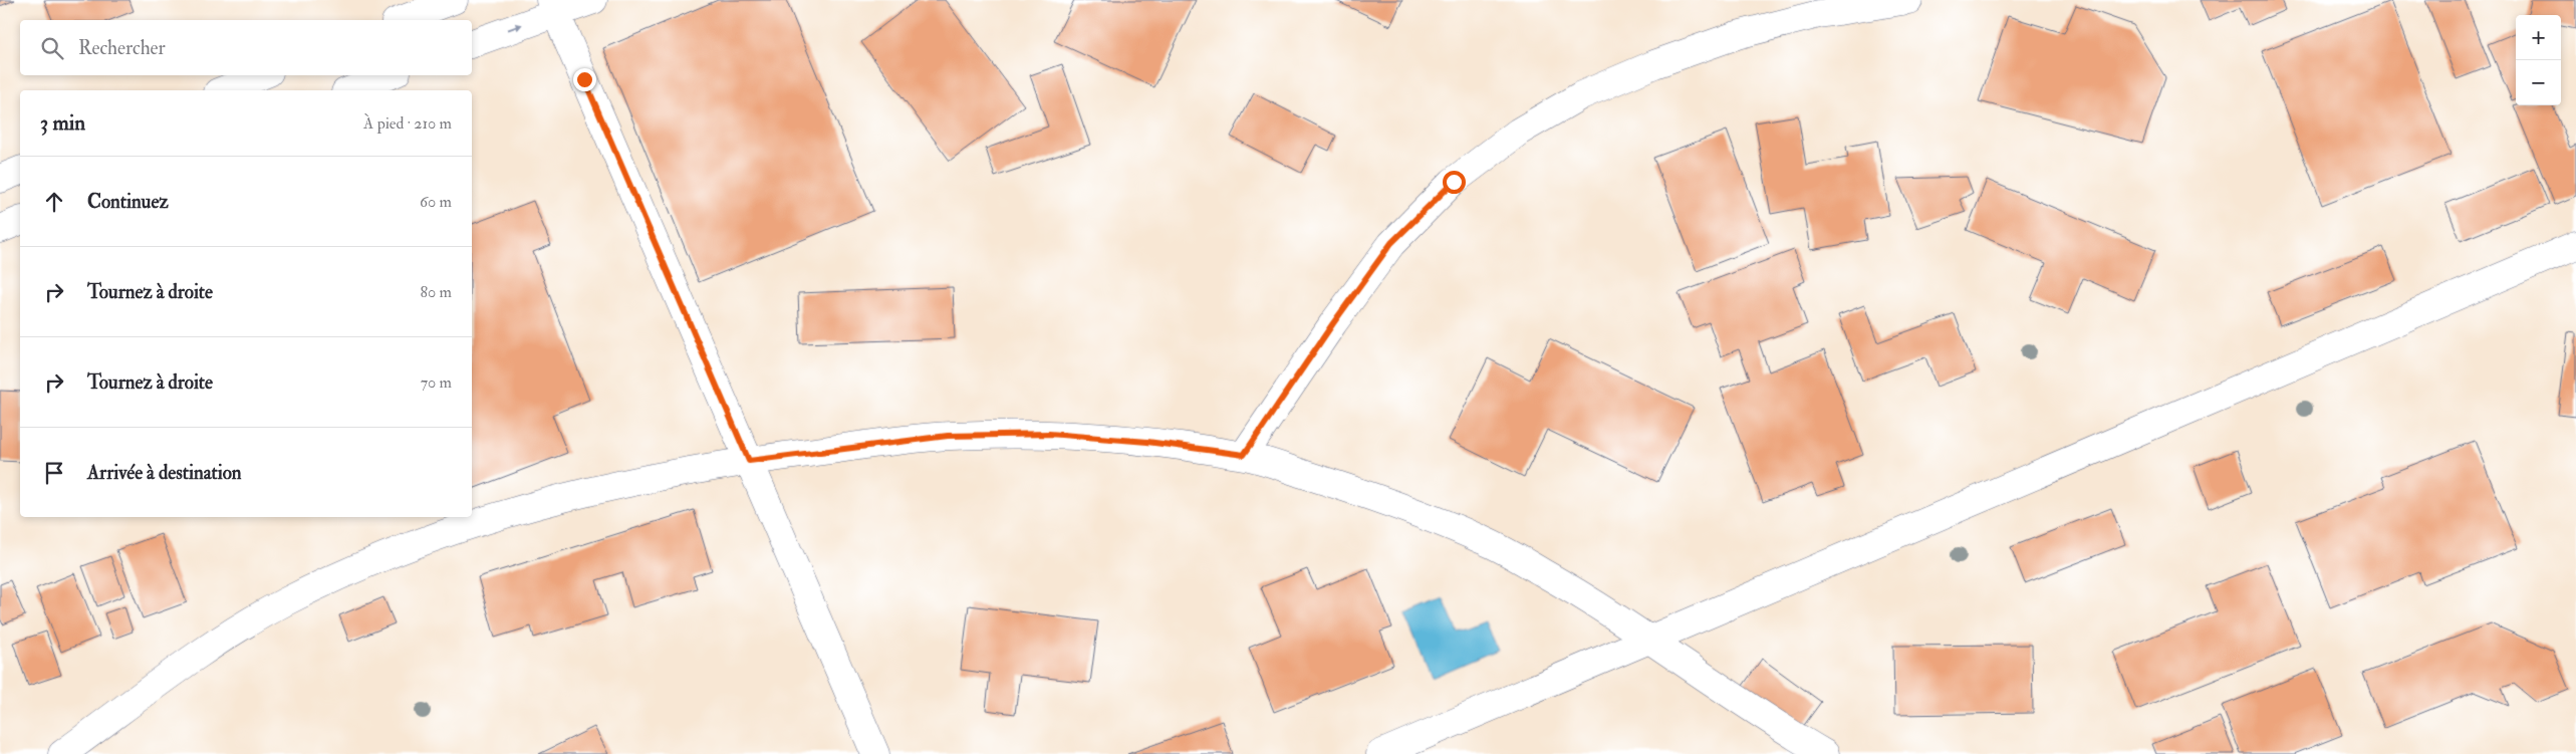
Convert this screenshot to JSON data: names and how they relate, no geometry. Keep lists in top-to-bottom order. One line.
{"page":{"map_buttons":["+","−"],"search":"Rechercher","heading":["3 min","À pied · 210 m"],"list":[["Continuez","60 m"],["Tournez à droite","80 m"],["Tournez à droite","70 m"],"Arrivée à destination"]}}
